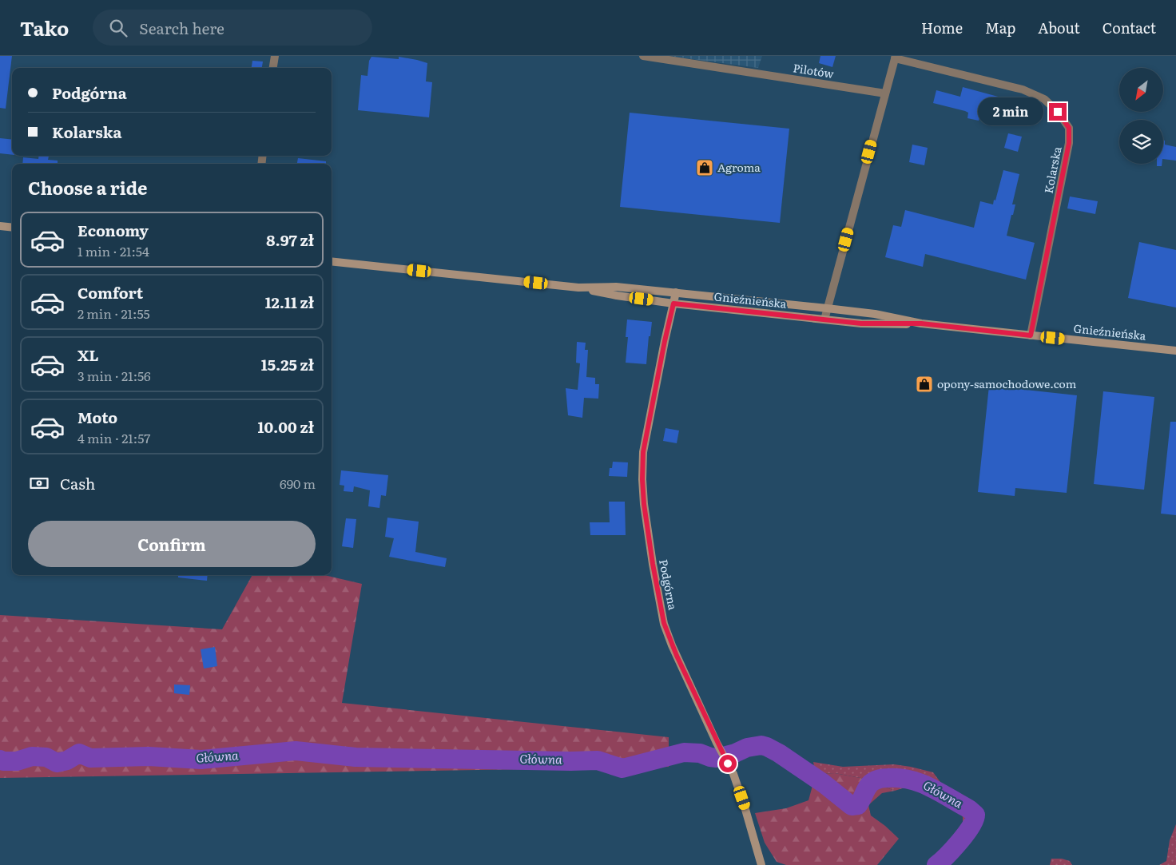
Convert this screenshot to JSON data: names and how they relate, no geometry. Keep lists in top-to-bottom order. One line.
{"streets":{"main road":["Gnieźnieńska","Podgórna"],"street":["Pilotów","Kolarska"]},"crossings":[["Kolarska","Gnieźnieńska"],["Gnieźnieńska","Podgórna"]],"water":["Główna"],"places":{"shop":["Agroma","opony-samochodowe.com"]},"north":"bottom left","page":{"header":"Tako","search":"Search here","nav":["Home","Map","About","Contact"],"banner":["Podgórna","Kolarska"],"bubble":"2 min","heading":"Choose a ride","list":[{"name":"Economy","note":"1 min · 21:54","value":"8.97 zł"},{"name":"Comfort","note":"2 min · 21:55","value":"12.11 zł"},{"name":"XL","note":"3 min · 21:56","value":"15.25 zł"},{"name":"Moto","note":"4 min · 21:57","value":"10.00 zł"}],"pay":["Cash","690 m"],"buttons":"Confirm"}}
